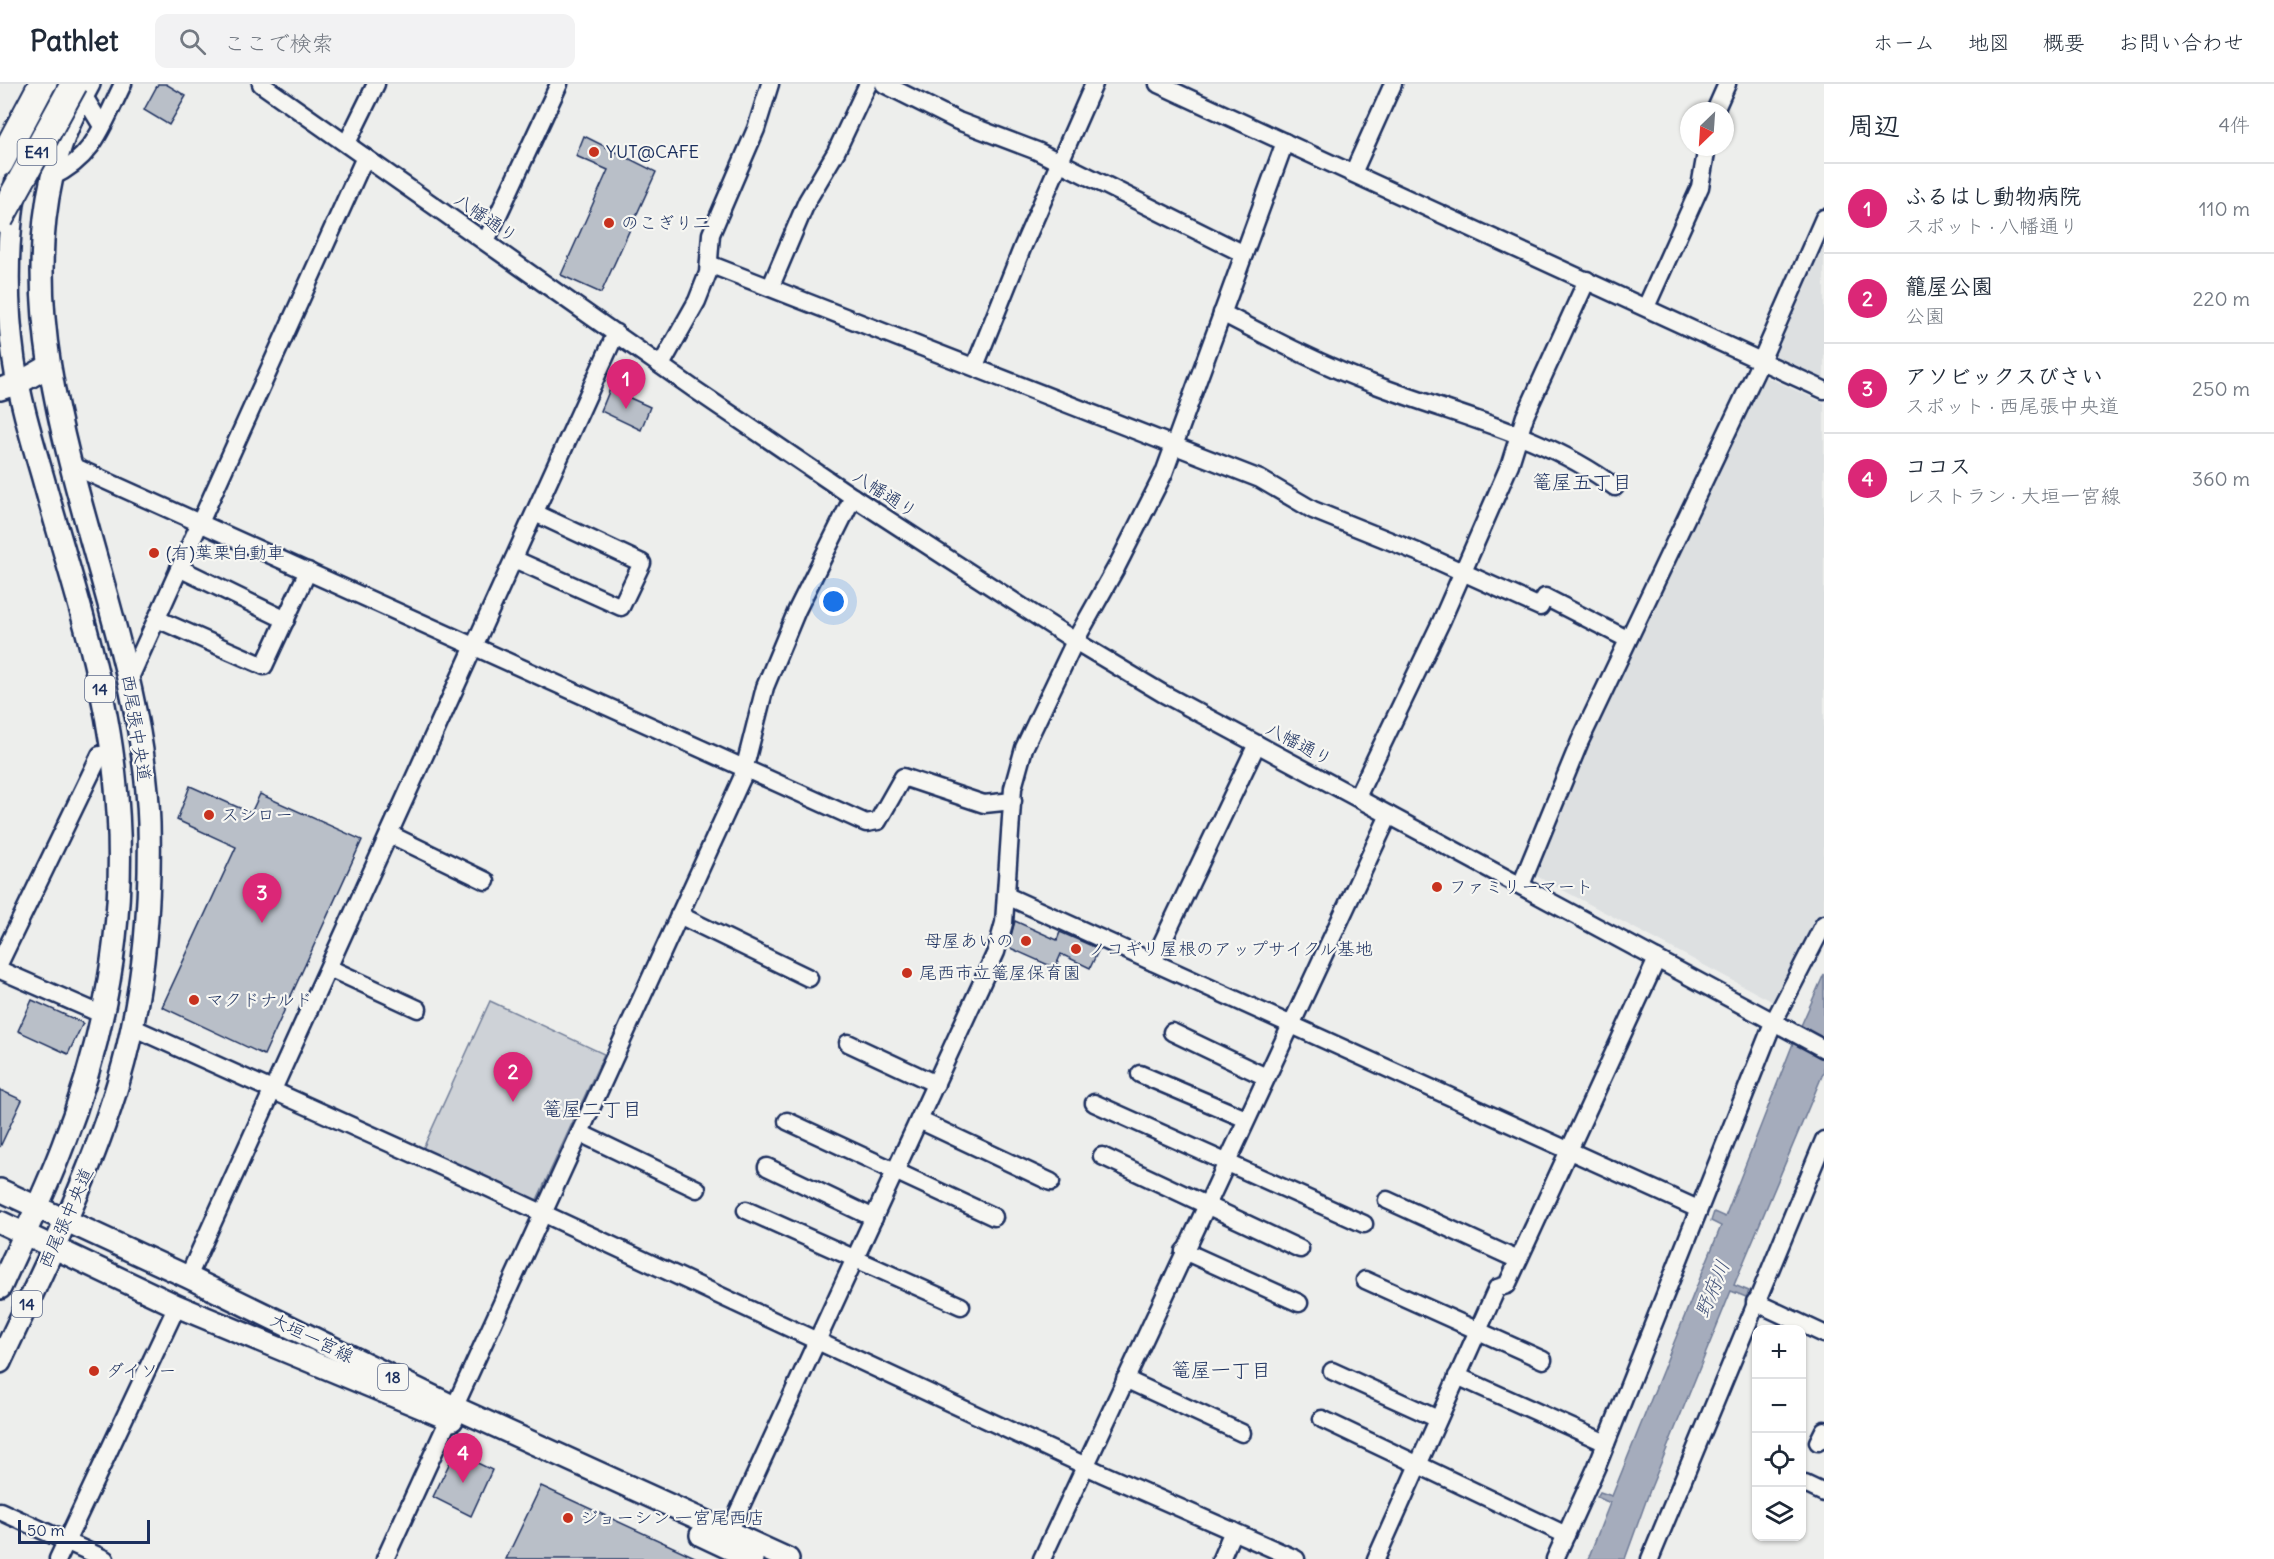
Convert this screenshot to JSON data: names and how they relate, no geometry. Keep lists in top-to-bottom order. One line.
{"streets":{"highway":["E41"],"main road":["14","西尾張中央道","大垣一宮線","18"],"street":["八幡通り"]},"crossings":[["E41","西尾張中央道"],["西尾張中央道","大垣一宮線"]],"districts":["篭屋五丁目","篭屋二丁目","篭屋一丁目"],"water":["野府川"],"places":["YUT@CAFE","のこぎり二","(有)葉栗自動車","スシロー","ファミリーマート","母屋あいの","ノコギリ屋根のアップサイクル基地","尾西市立篭屋保育園","マクドナルド","ダイソー","ジョーシン 一宮尾西店"],"scale_bar":"50 m","north":"bottom left","page":{"header":"Pathlet","search":"ここで検索","nav":["ホーム","地図","概要","お問い合わせ"],"heading":["周辺","4件"],"list":[{"mark":"1","name":"ふるはし動物病院","note":"スポット · 八幡通り","value":"110 m"},{"mark":"2","name":"籠屋公園","note":"公園","value":"220 m"},{"mark":"3","name":"アソビックスびさい","note":"スポット · 西尾張中央道","value":"250 m"},{"mark":"4","name":"ココス","note":"レストラン · 大垣一宮線","value":"360 m"}],"pins":["1","3","2","4"],"map_buttons":["+","−"],"scale":"50 m"}}
